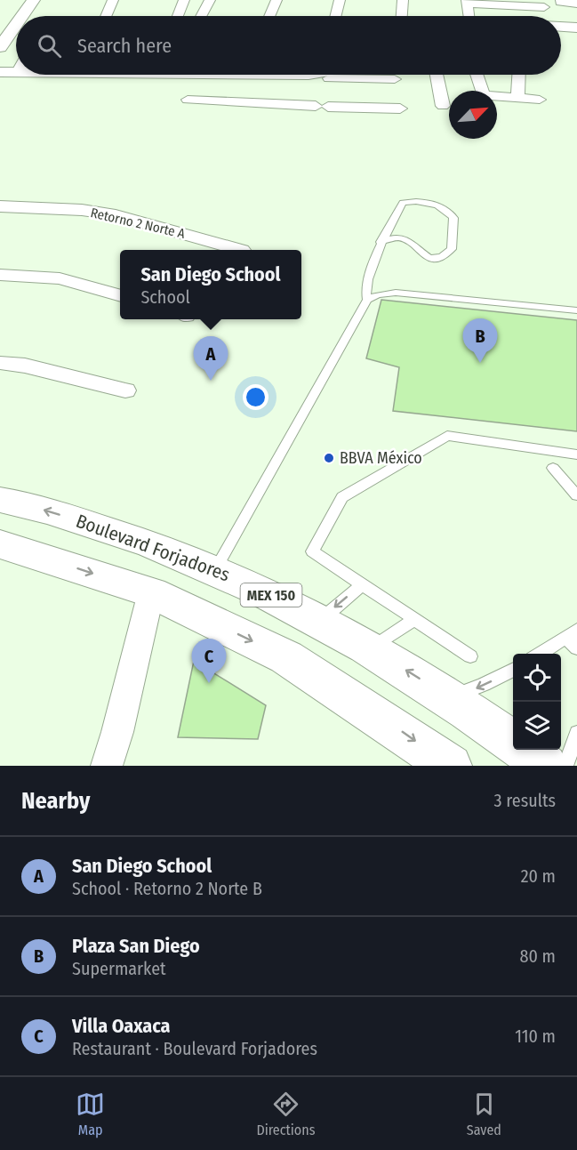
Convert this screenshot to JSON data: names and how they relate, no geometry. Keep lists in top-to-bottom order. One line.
{"streets":{"main road":["Boulevard Forjadores","MEX 150"],"street":["Retorno 2 Norte A"]},"places":["BBVA México"],"north":"top right","page":{"search":"Search here","popup":["San Diego School","School"],"pins":["B","A","C"],"heading":["Nearby","3 results"],"list":[{"mark":"A","name":"San Diego School","note":"School · Retorno 2 Norte B","value":"20 m"},{"mark":"B","name":"Plaza San Diego","note":"Supermarket","value":"80 m"},{"mark":"C","name":"Villa Oaxaca","note":"Restaurant · Boulevard Forjadores","value":"110 m"}],"nav":["Map","Directions","Saved"]}}
